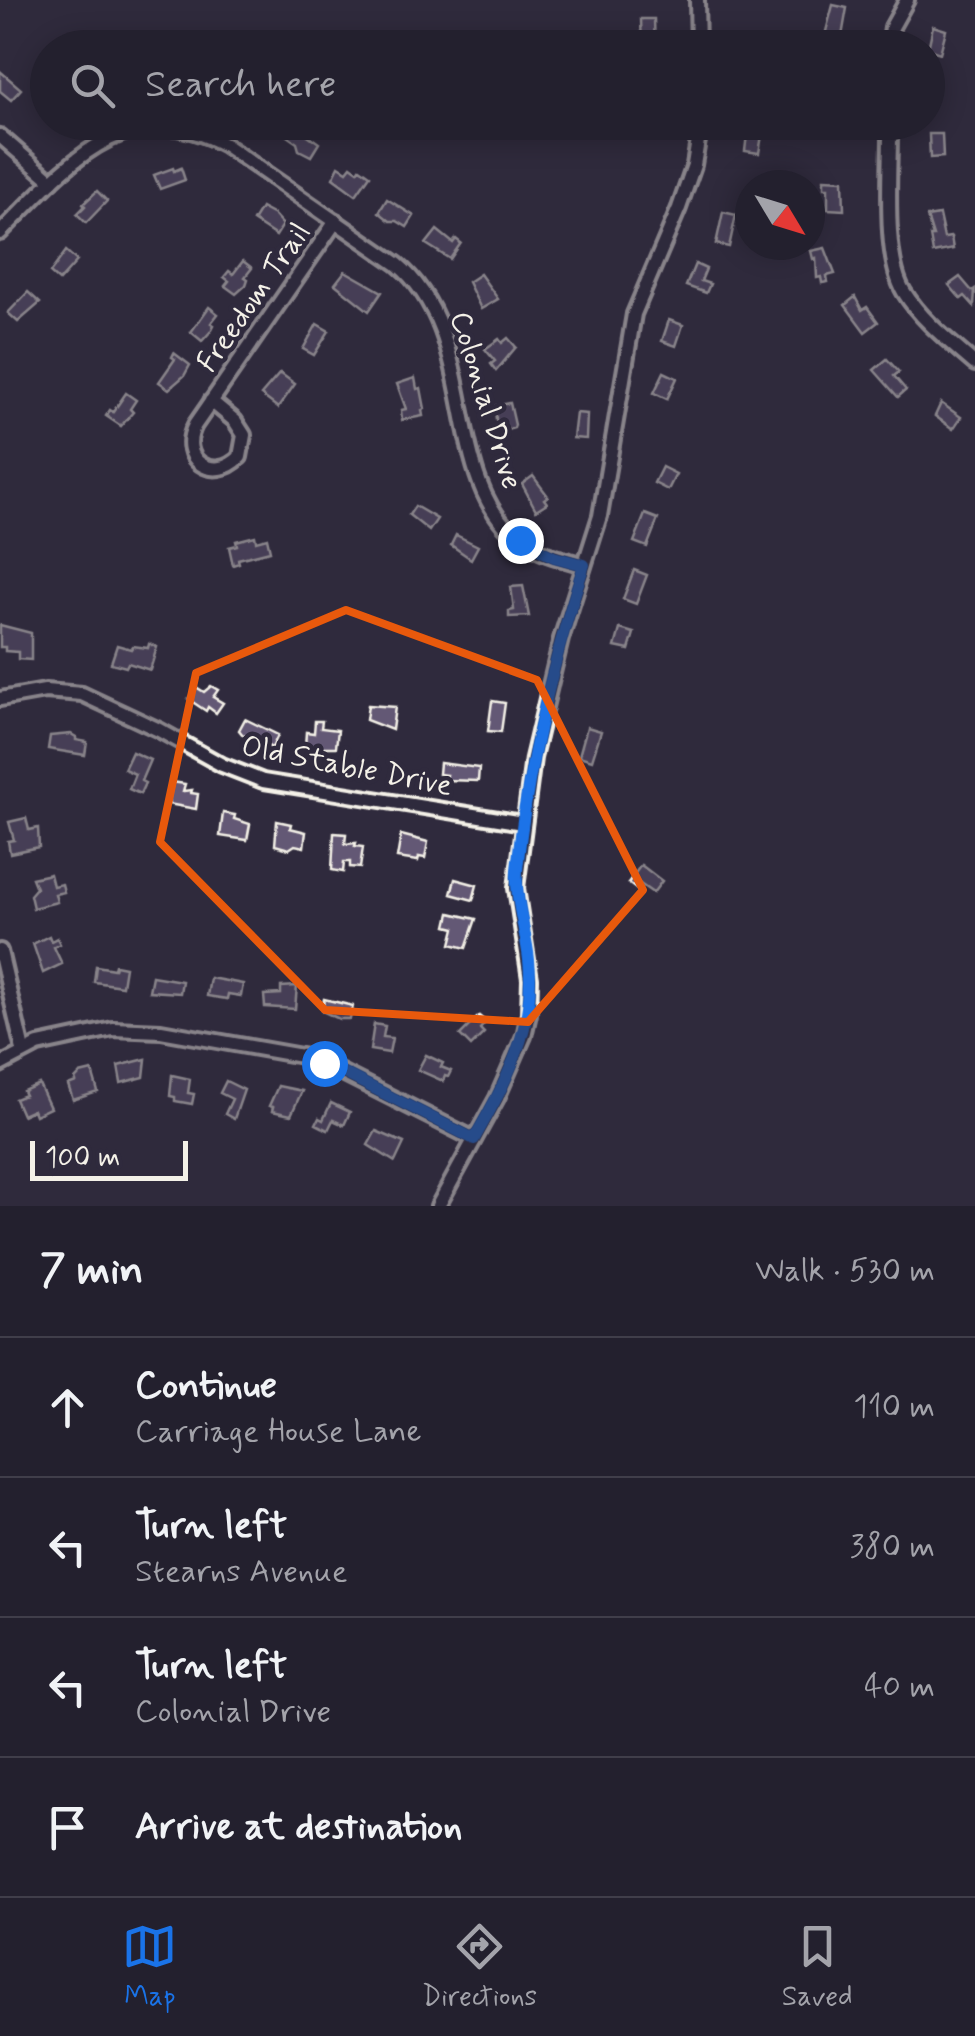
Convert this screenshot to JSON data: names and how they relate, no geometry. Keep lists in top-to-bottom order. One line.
{"streets":{"street":["Freedom Trail","Colonial Drive","Old Stable Drive"]},"crossings":[["Freedom Trail","Colonial Drive"]],"scale_bar":"100 m","north":"bottom right","page":{"search":"Search here","scale":"100 m","heading":["7 min","Walk · 530 m"],"list":[["Continue","Carriage House Lane","110 m"],["Turn left","Stearns Avenue","380 m"],["Turn left","Colonial Drive","40 m"],"Arrive at destination"],"nav":["Map","Directions","Saved"]}}
